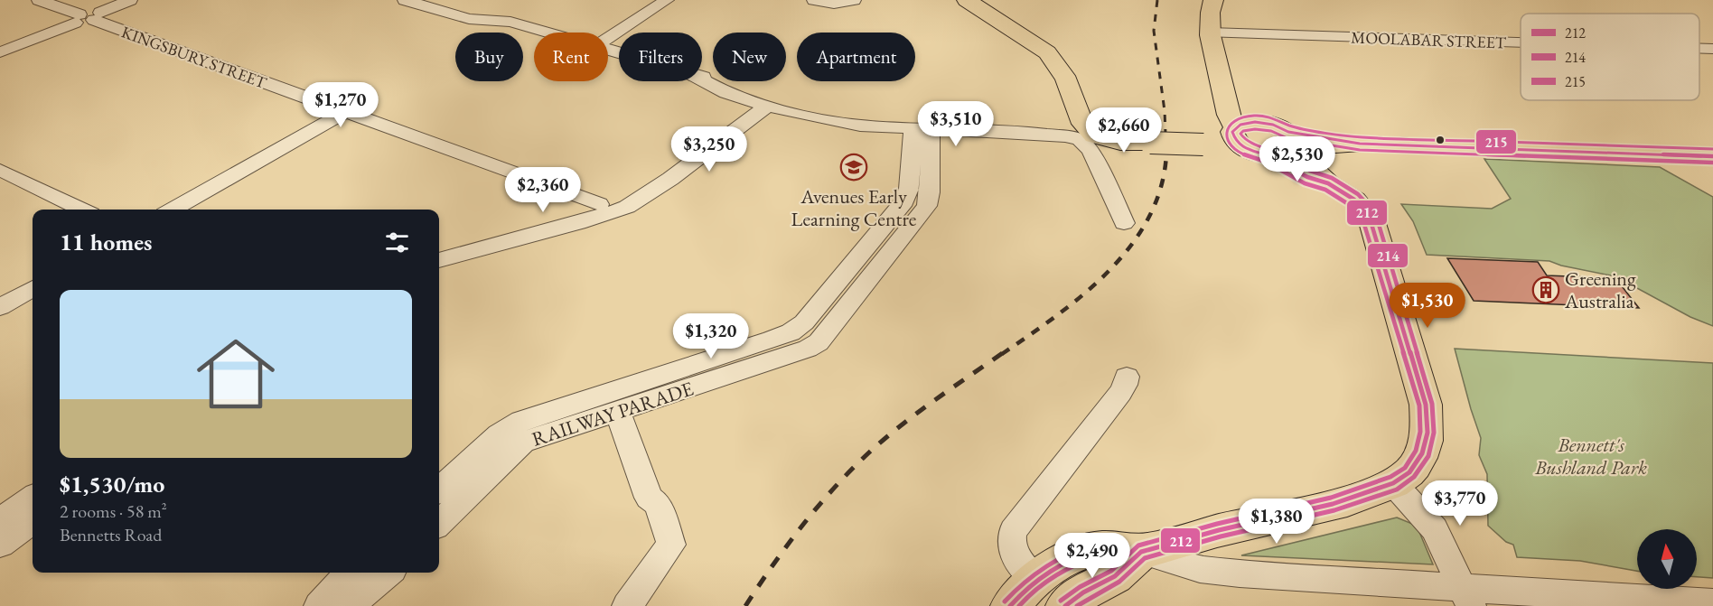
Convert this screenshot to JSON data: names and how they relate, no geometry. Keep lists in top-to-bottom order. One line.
{"streets":{"street":["MOOLABAR STREET","KINGSBURY STREET","RAILWAY PARADE"]},"parks":["Bennett's Bushland Park"],"places":{"school or university":["Avenues Early Learning Centre"],"building":["Greening Australia"]},"lines":["transit line 215","transit line 212","transit line 214"],"legend":["212","214","215"],"north":"top","page":{"chip":["Buy","Rent","Filters","New","Apartment"],"price":["$1,270","$3,510","$2,660","$3,250","$2,530","$2,360","$1,530","$1,320","$3,770","$1,380","$2,490"],"heading":"11 homes","list":[{"name":"$1,530/mo","note":"2 rooms · 58 m² · Bennetts Road"}]}}
